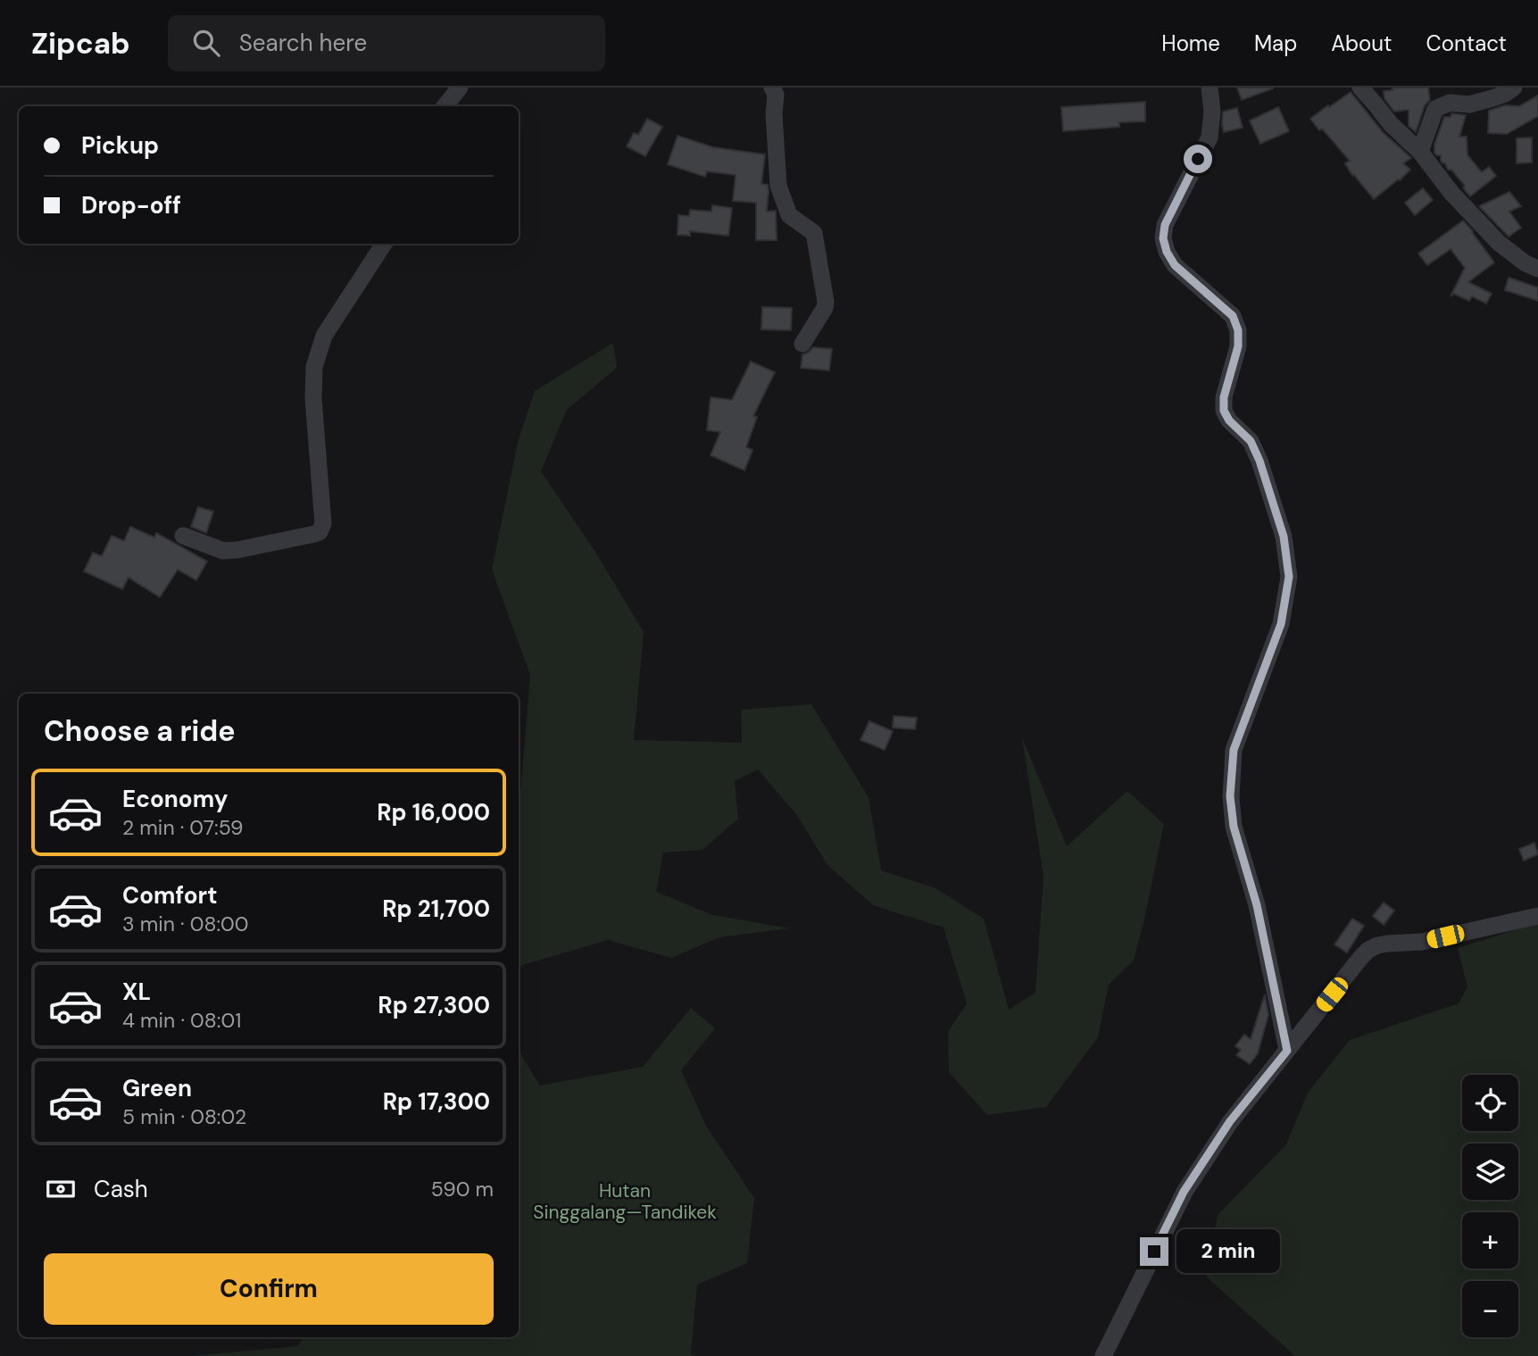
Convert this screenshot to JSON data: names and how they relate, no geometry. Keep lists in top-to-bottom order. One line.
{"parks":["Hutan Singgalang—Tandikek"],"page":{"header":"Zipcab","search":"Search here","nav":["Home","Map","About","Contact"],"banner":["Pickup","Drop-off"],"heading":"Choose a ride","list":[{"name":"Economy","note":"2 min · 07:59","value":"Rp 16,000"},{"name":"Comfort","note":"3 min · 08:00","value":"Rp 21,700"},{"name":"XL","note":"4 min · 08:01","value":"Rp 27,300"},{"name":"Green","note":"5 min · 08:02","value":"Rp 17,300"}],"map_buttons":["+","−"],"pay":["Cash","590 m"],"bubble":"2 min","buttons":"Confirm"}}
